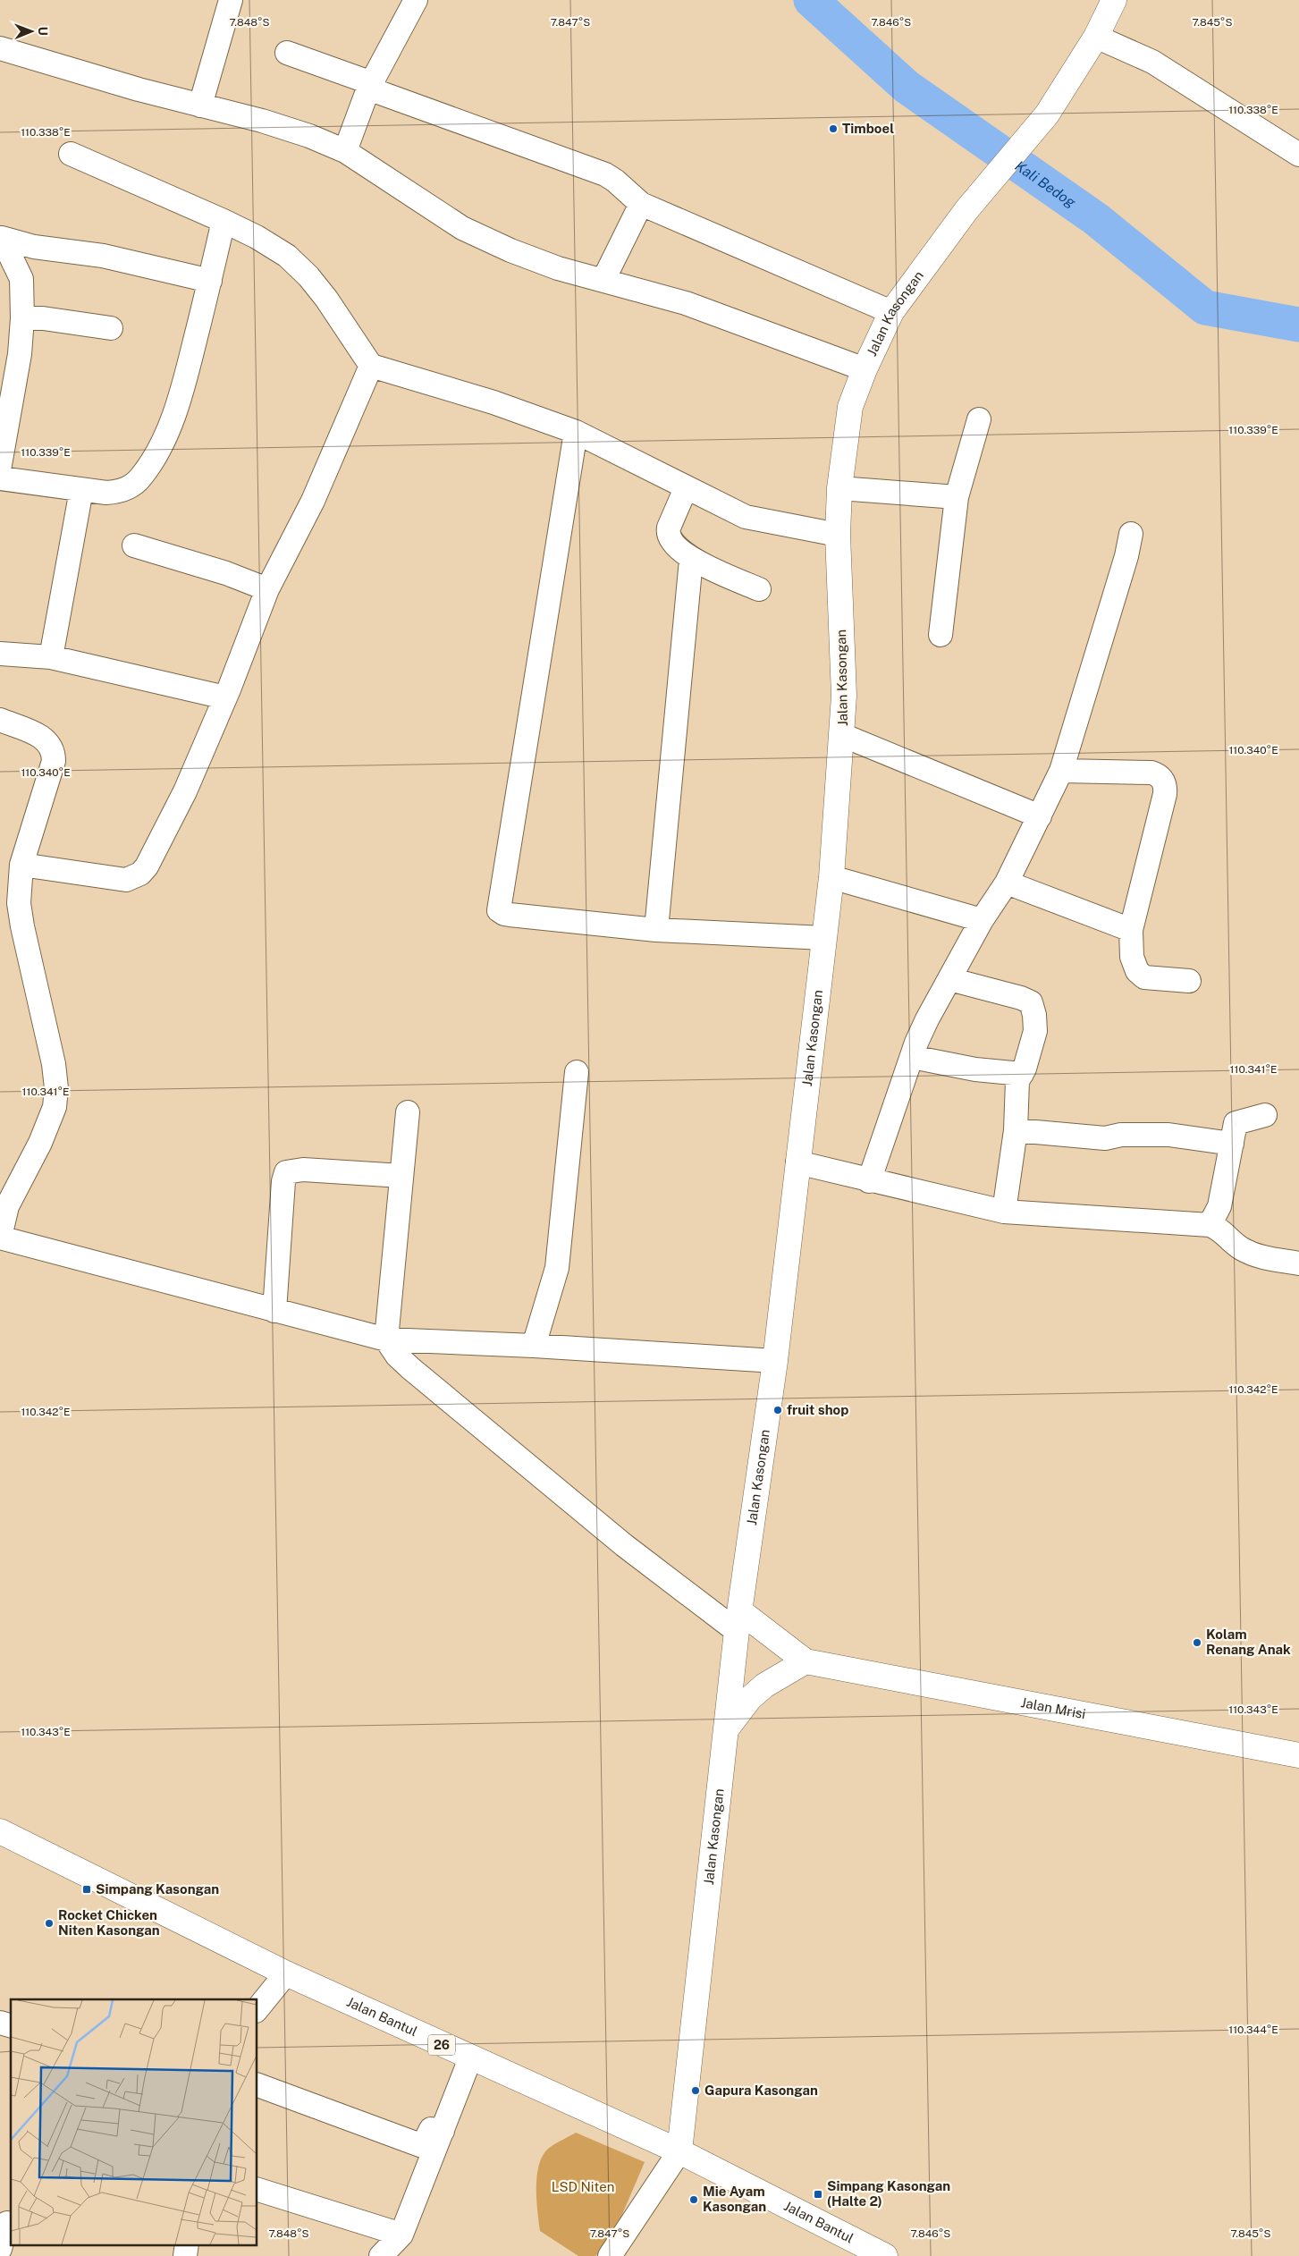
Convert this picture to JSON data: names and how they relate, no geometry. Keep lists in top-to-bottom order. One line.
{"streets":{"main road":["Jalan Kasongan","Jalan Mrisi","Jalan Bantul","26"]},"crossings":[["Jalan Kasongan","Jalan Bantul"]],"water":["Kali Bedog"],"parks":["LSD Niten"],"places":{"other":["Timboel","fruit shop","Kolam Renang Anak","Rocket Chicken Niten Kasongan","Gapura Kasongan","Mie Ayam Kasongan"],"transit":["Simpang Kasongan","Simpang Kasongan (Halte 2)"]},"north":"right","coordinates":["7.848°S","7.847°S","7.846°S","7.845°S","110.338°E","110.339°E","110.340°E","110.341°E","110.342°E","110.343°E","110.344°E"]}
